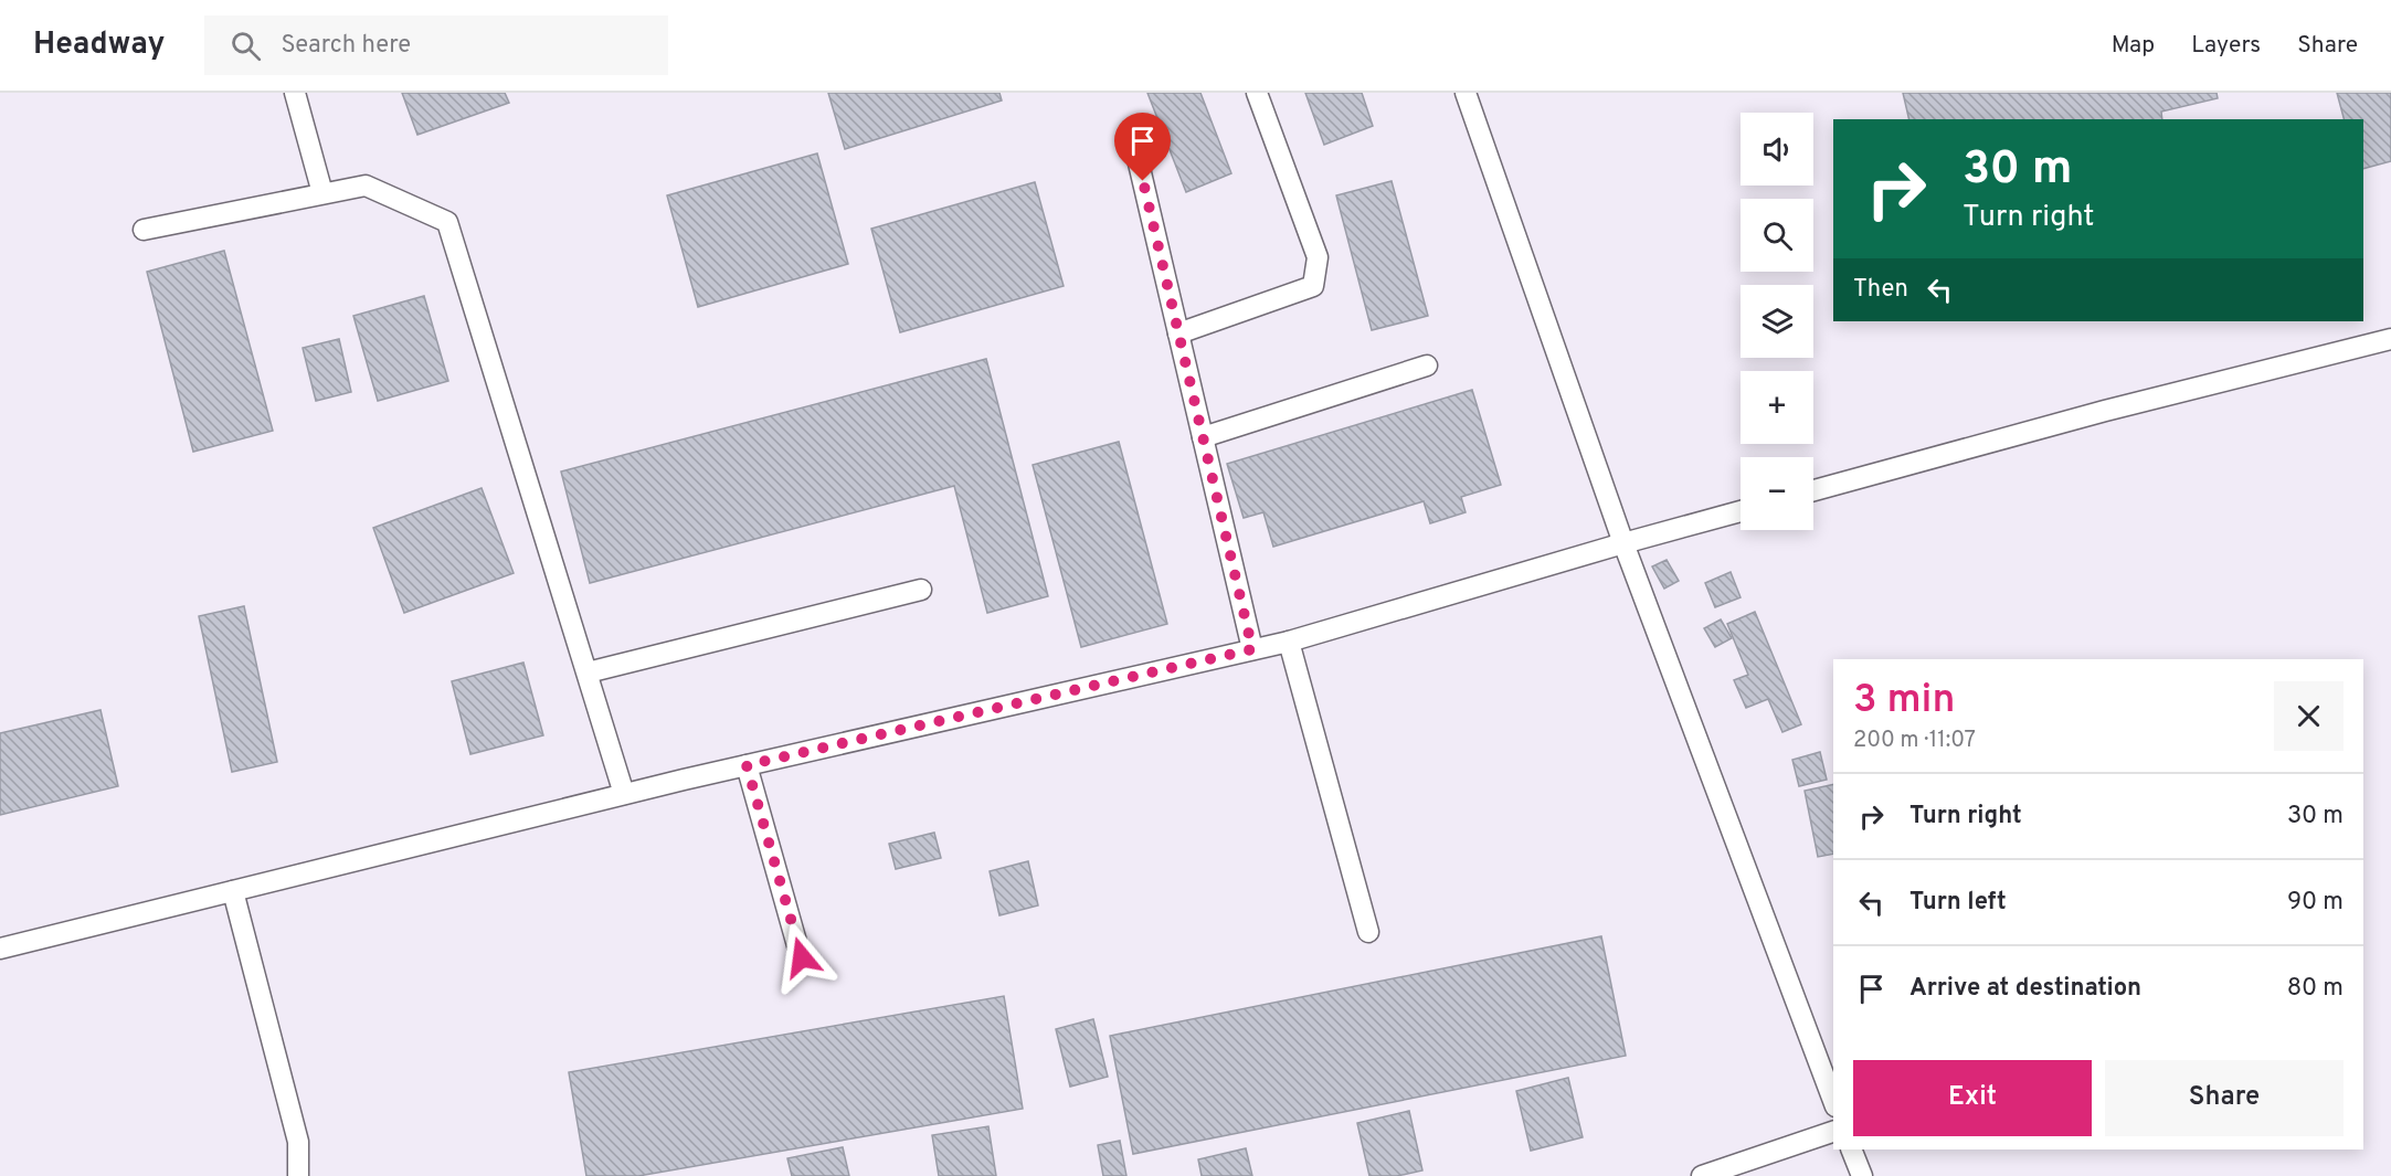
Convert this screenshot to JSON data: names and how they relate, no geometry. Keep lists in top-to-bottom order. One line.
{"page":{"header":"Headway","search":"Search here","nav":["Map","Layers","Share"],"map_buttons":["+","−"],"turn":["30 m","Turn right"],"then":"Then","heading":["3 min","200 m · 11:07"],"list":[{"name":"Turn right","value":"30 m"},{"name":"Turn left","value":"90 m"},{"name":"Arrive at destination","value":"80 m"}],"buttons":["Exit","Share"]}}
